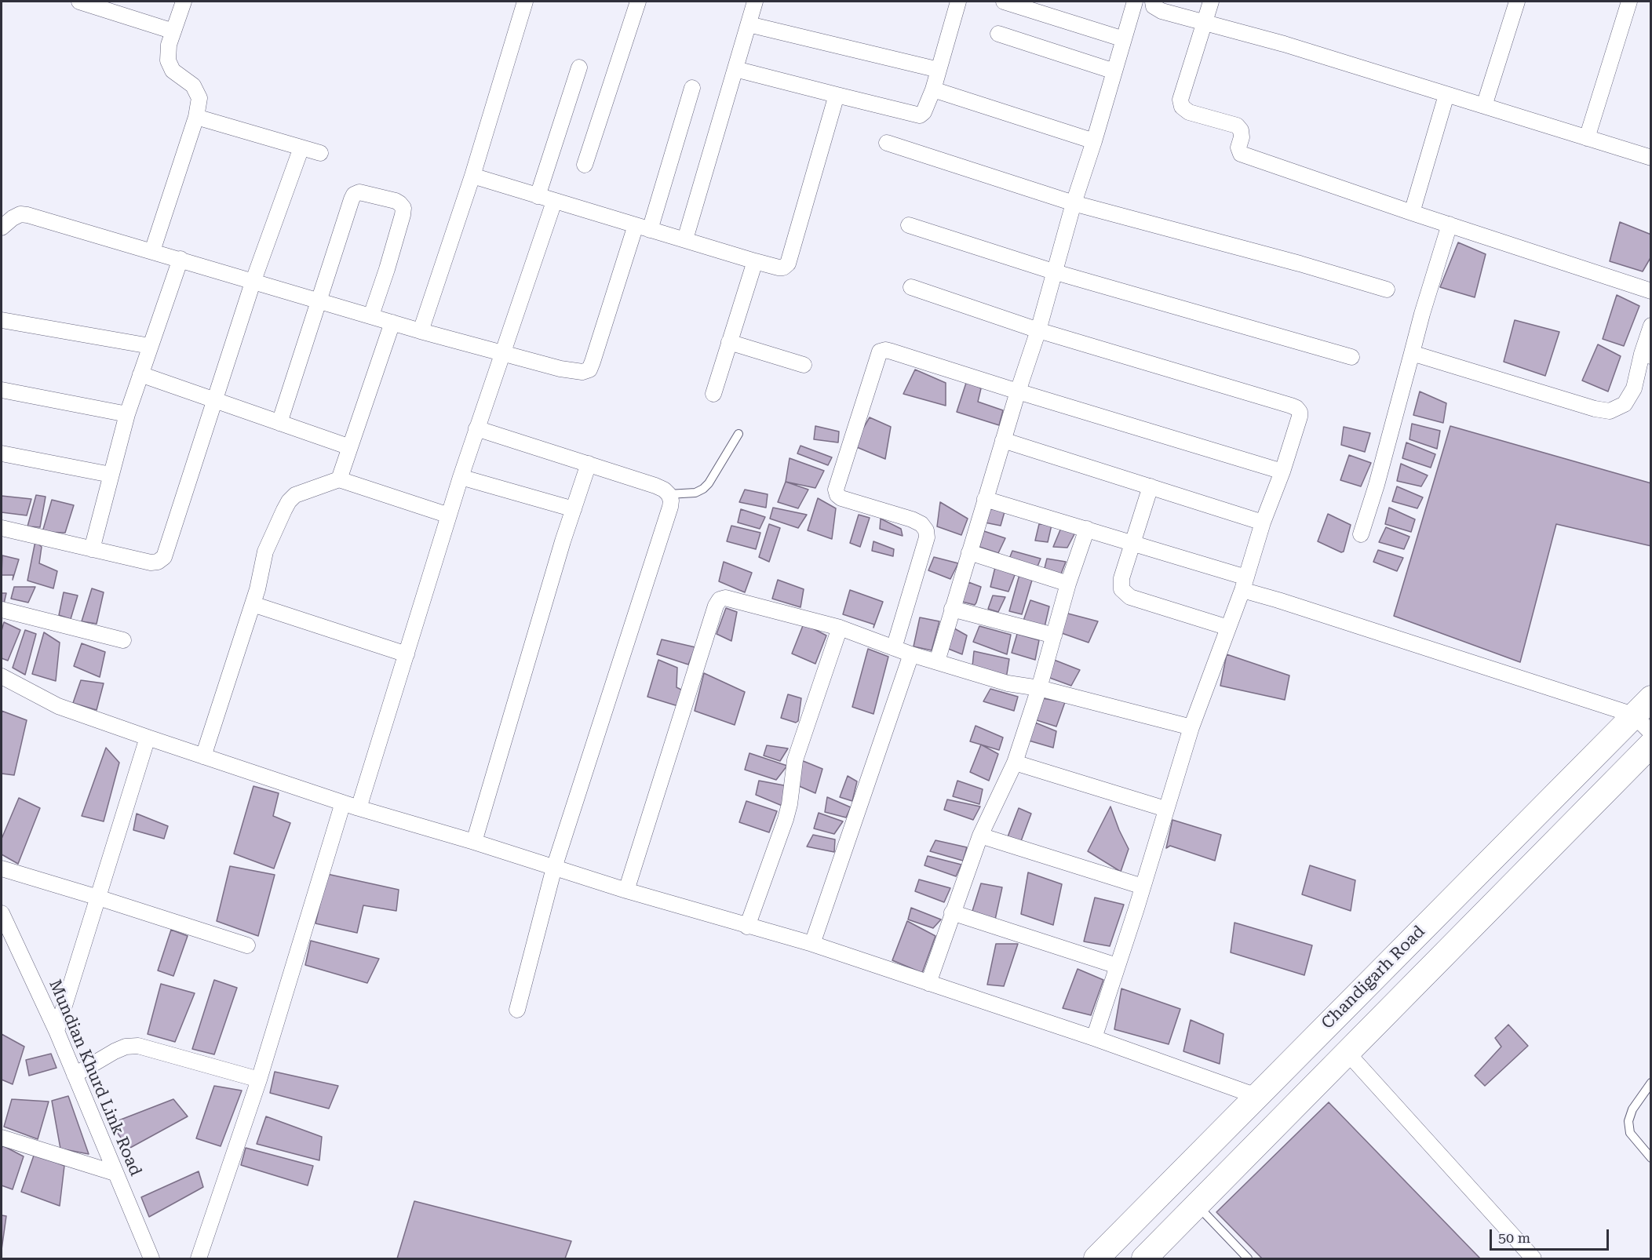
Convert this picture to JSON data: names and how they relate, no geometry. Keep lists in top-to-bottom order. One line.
{"streets":{"main road":["Chandigarh Road"],"street":["Mundian Khurd Link Road"]},"scale_bar":"50 m"}
